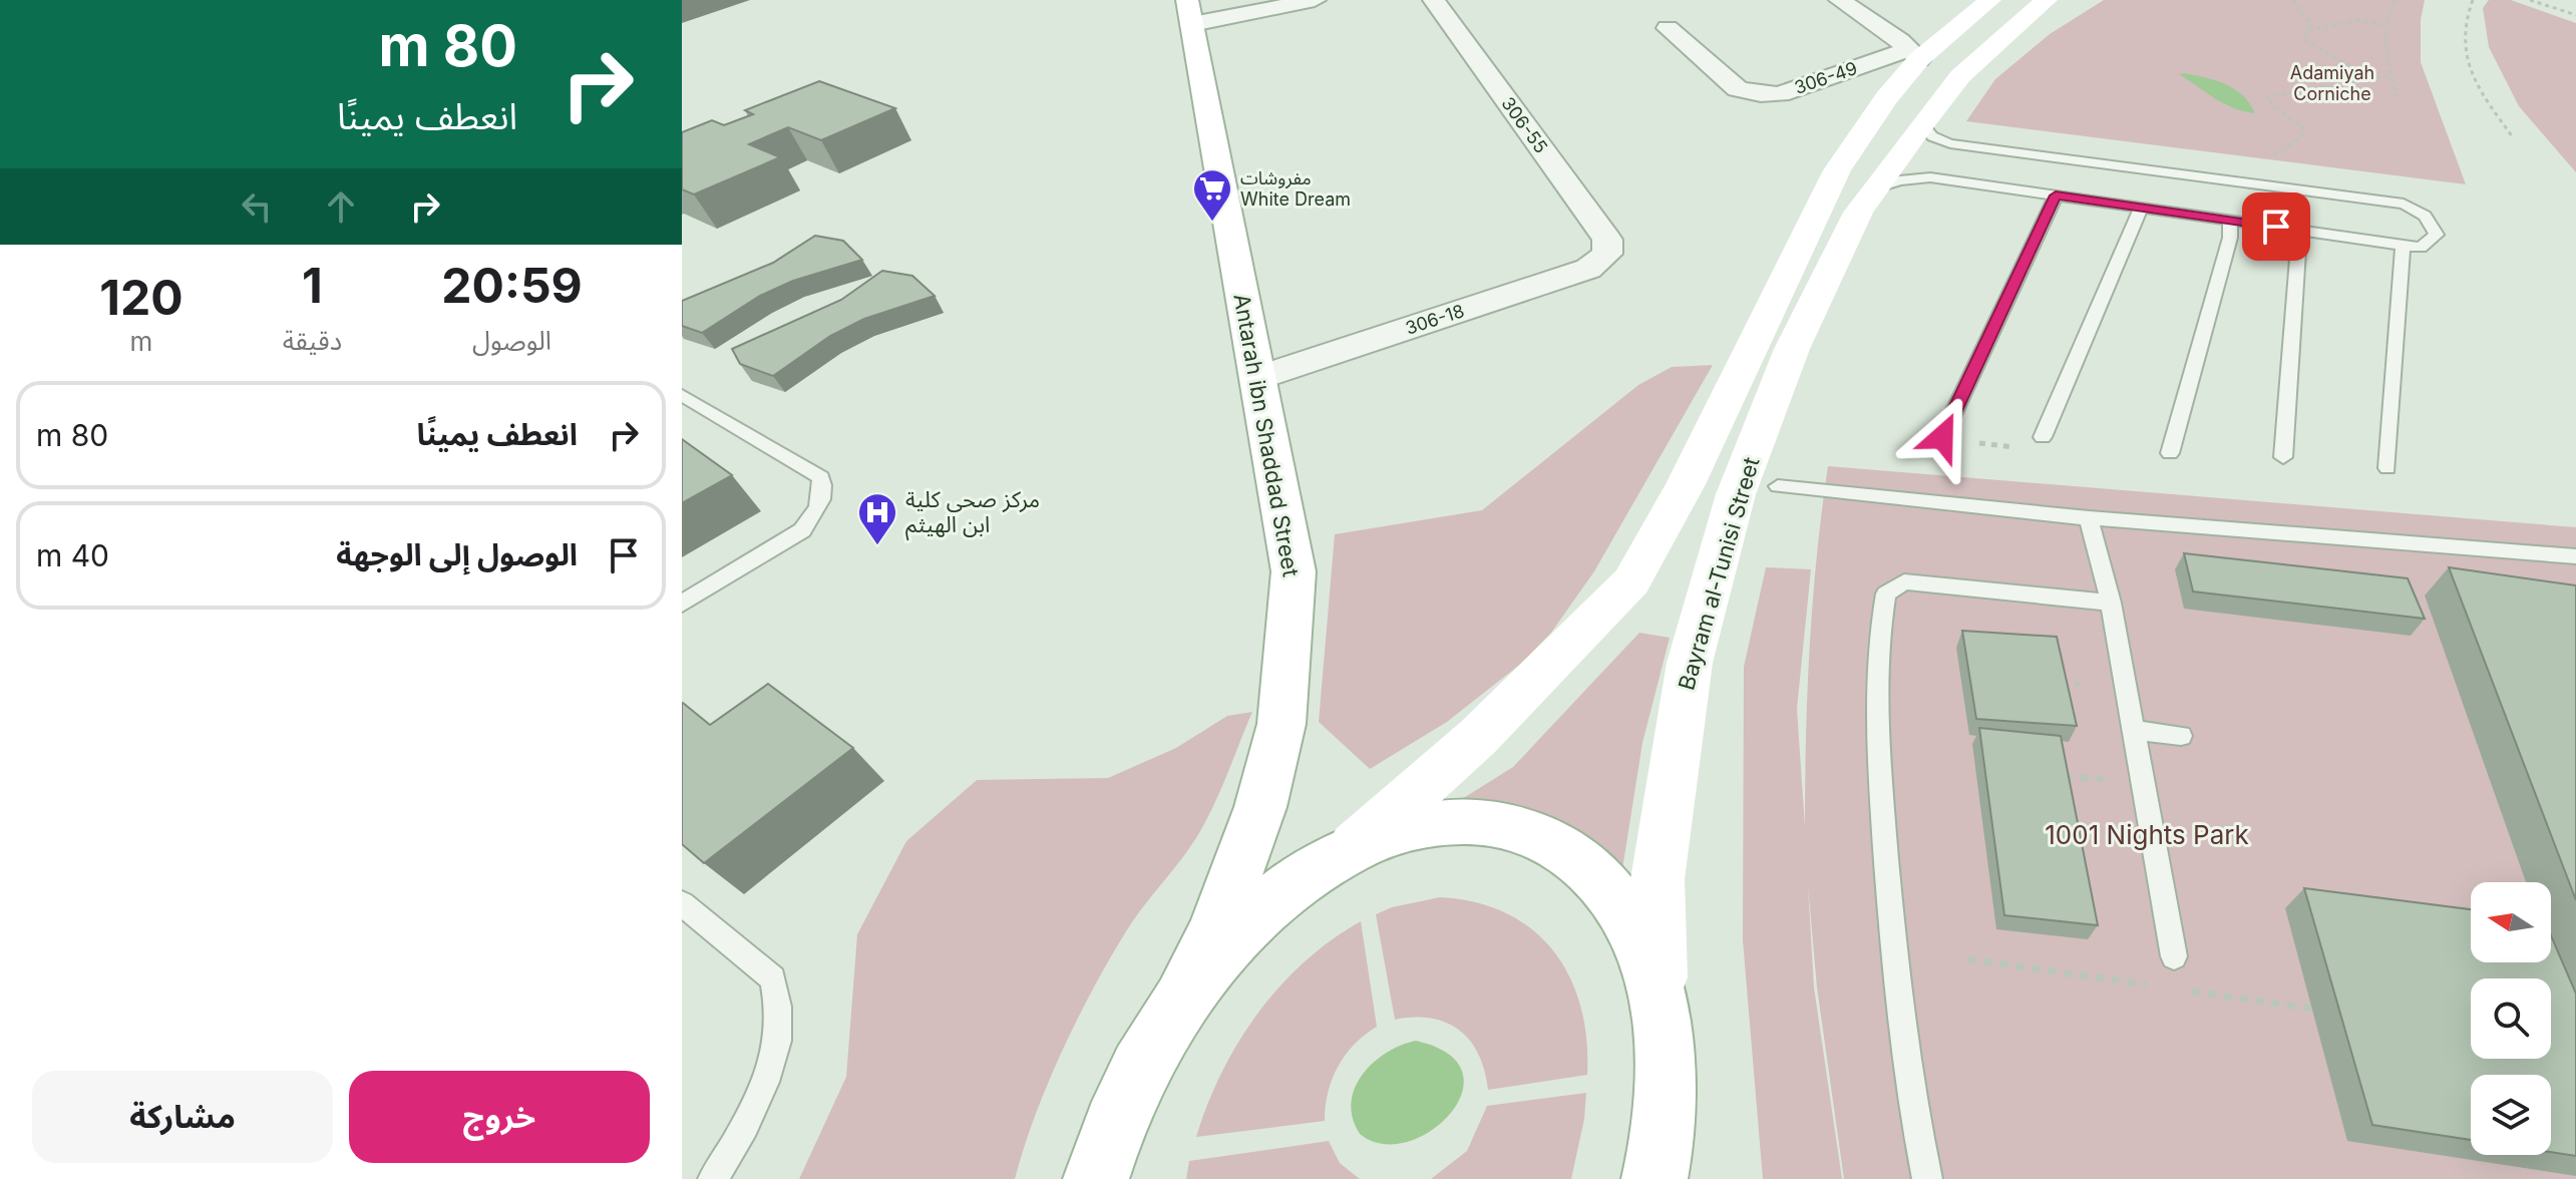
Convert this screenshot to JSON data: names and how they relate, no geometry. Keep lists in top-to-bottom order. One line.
{"streets":{"street":["306-49","306-55","306-18","Antarah ibn Shaddad Street","Bayram al-Tunisi Street"]},"crossings":[["306-55","306-18"],["306-18","Antarah ibn Shaddad Street"]],"parks":["Adamiyah Corniche","1001 Nights Park"],"places":{"supermarket":["مفروشات White Dream"],"hospital":["مركز صحي كلية ابن الهيثم"]},"north":"left","page":{"turn":["80 m","انعطف يمينًا"],"eta":["20:59","الوصول","1","دقيقة","120","m"],"list":[{"name":"انعطف يمينًا","value":"80 m"},{"name":"الوصول إلى الوجهة","value":"40 m"}],"buttons":["خروج","مشاركة"]}}
